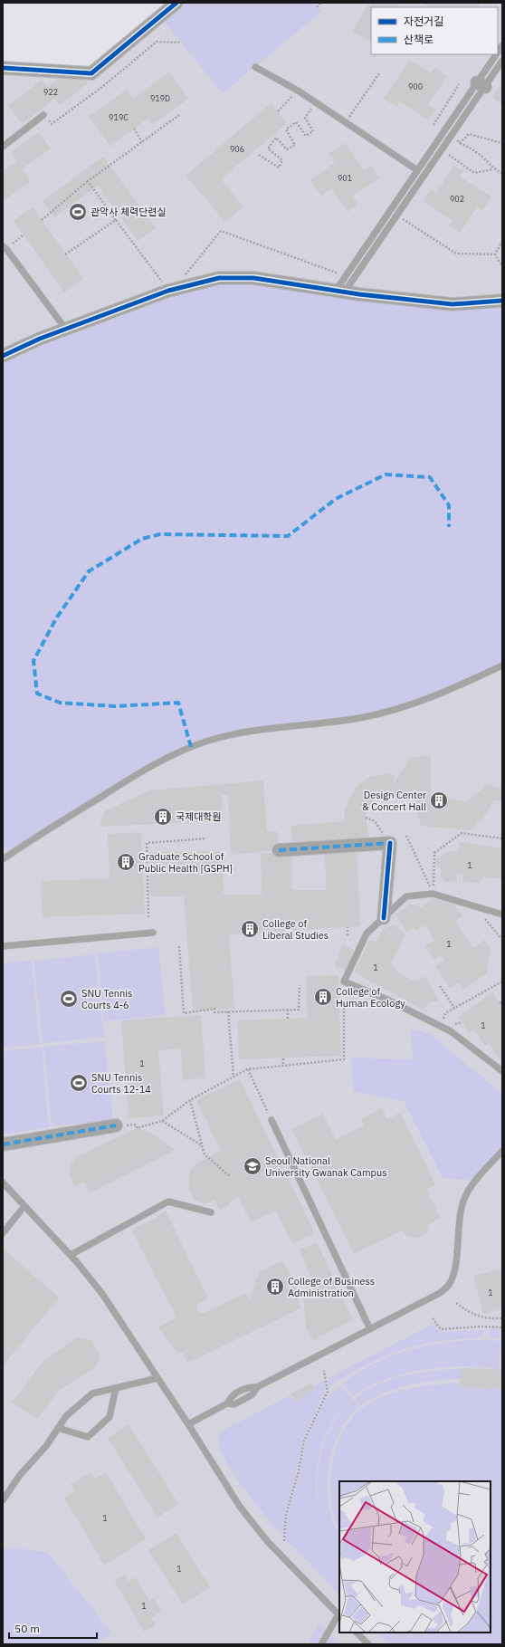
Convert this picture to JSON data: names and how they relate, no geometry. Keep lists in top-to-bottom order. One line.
{"places":{"sports":["관악사 체력단련실","SNU Tennis Courts 4-6","SNU Tennis Courts 12-14"],"building":["Design Center & Concert Hall","국제대학원","Graduate School of Public Health [GSPH]","College of Liberal Studies","College of Human Ecology","College of Business Administration"],"school or university":["Seoul National University Gwanak Campus"]},"house_numbers":["900","922","919D","919C","906","901","902","1","1","1","1","1","1","1","1","1"],"legend":["자전거길","산책로"],"scale_bar":"50 m"}
